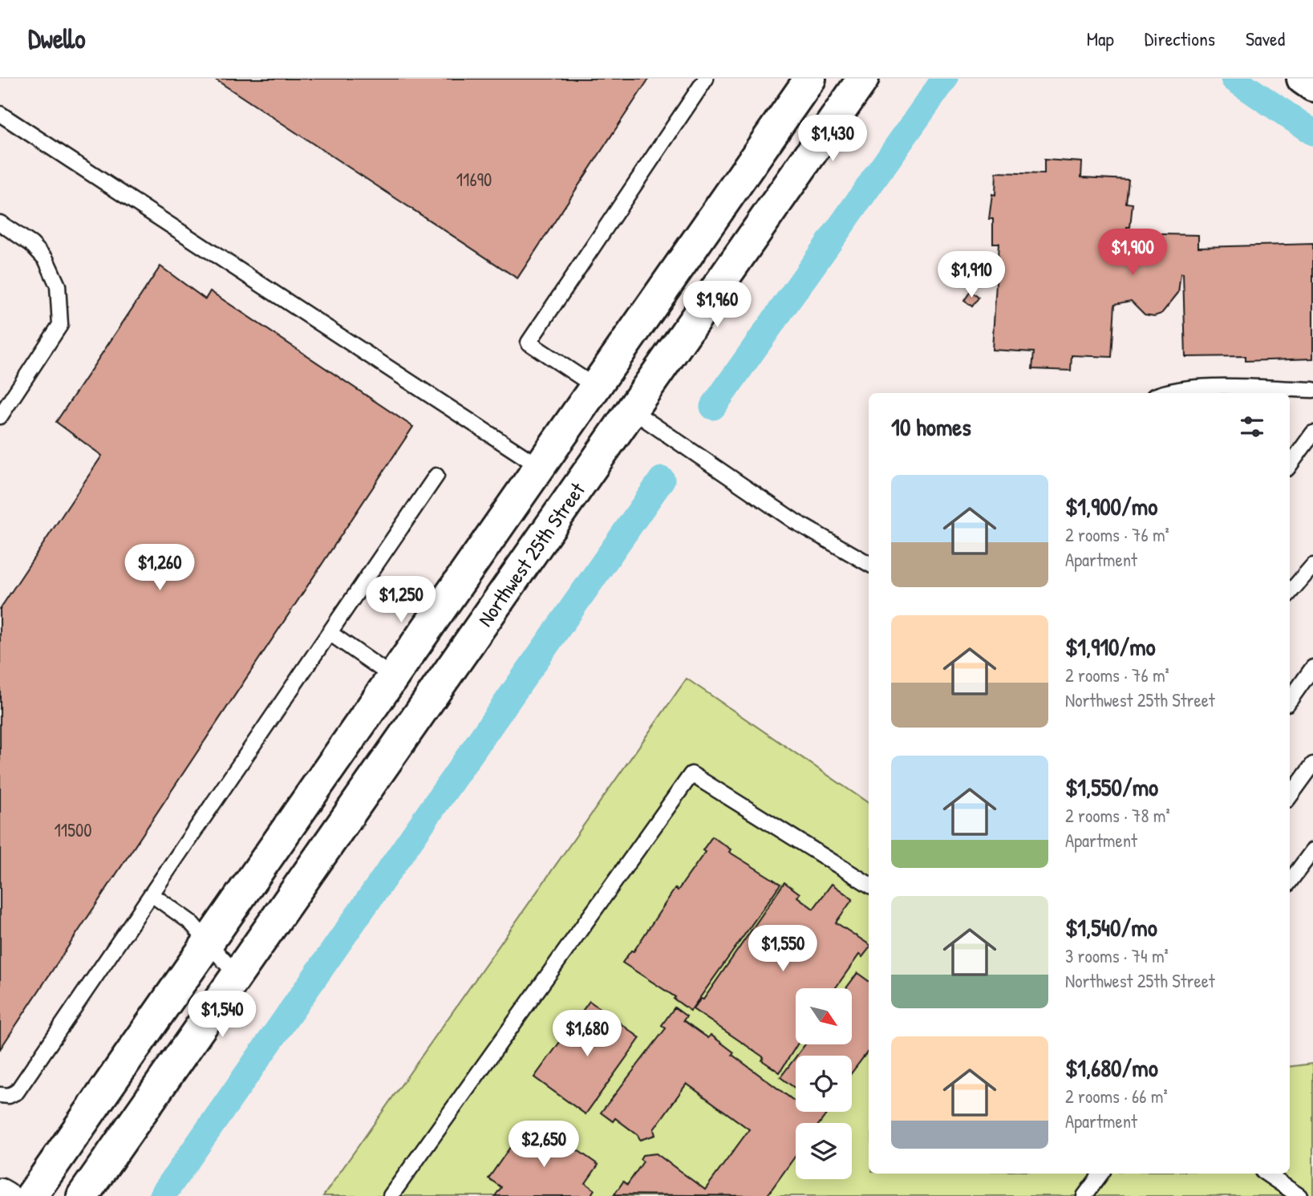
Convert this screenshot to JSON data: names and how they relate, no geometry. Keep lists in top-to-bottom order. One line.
{"streets":{"main road":["Northwest 25th Street"]},"house_numbers":["11690","11500"],"north":"bottom right","page":{"header":"Dwello","nav":["Map","Directions","Saved"],"price":["$1,430","$1,900","$1,910","$1,960","$1,260","$1,250","$1,550","$1,540","$1,680","$2,650"],"heading":"10 homes","list":[{"name":"$1,900/mo","note":"2 rooms · 76 m² · Apartment"},{"name":"$1,910/mo","note":"2 rooms · 76 m² · Northwest 25th Street"},{"name":"$1,550/mo","note":"2 rooms · 78 m² · Apartment"},{"name":"$1,540/mo","note":"3 rooms · 74 m² · Northwest 25th Street"},{"name":"$1,680/mo","note":"2 rooms · 66 m² · Apartment"}]}}
